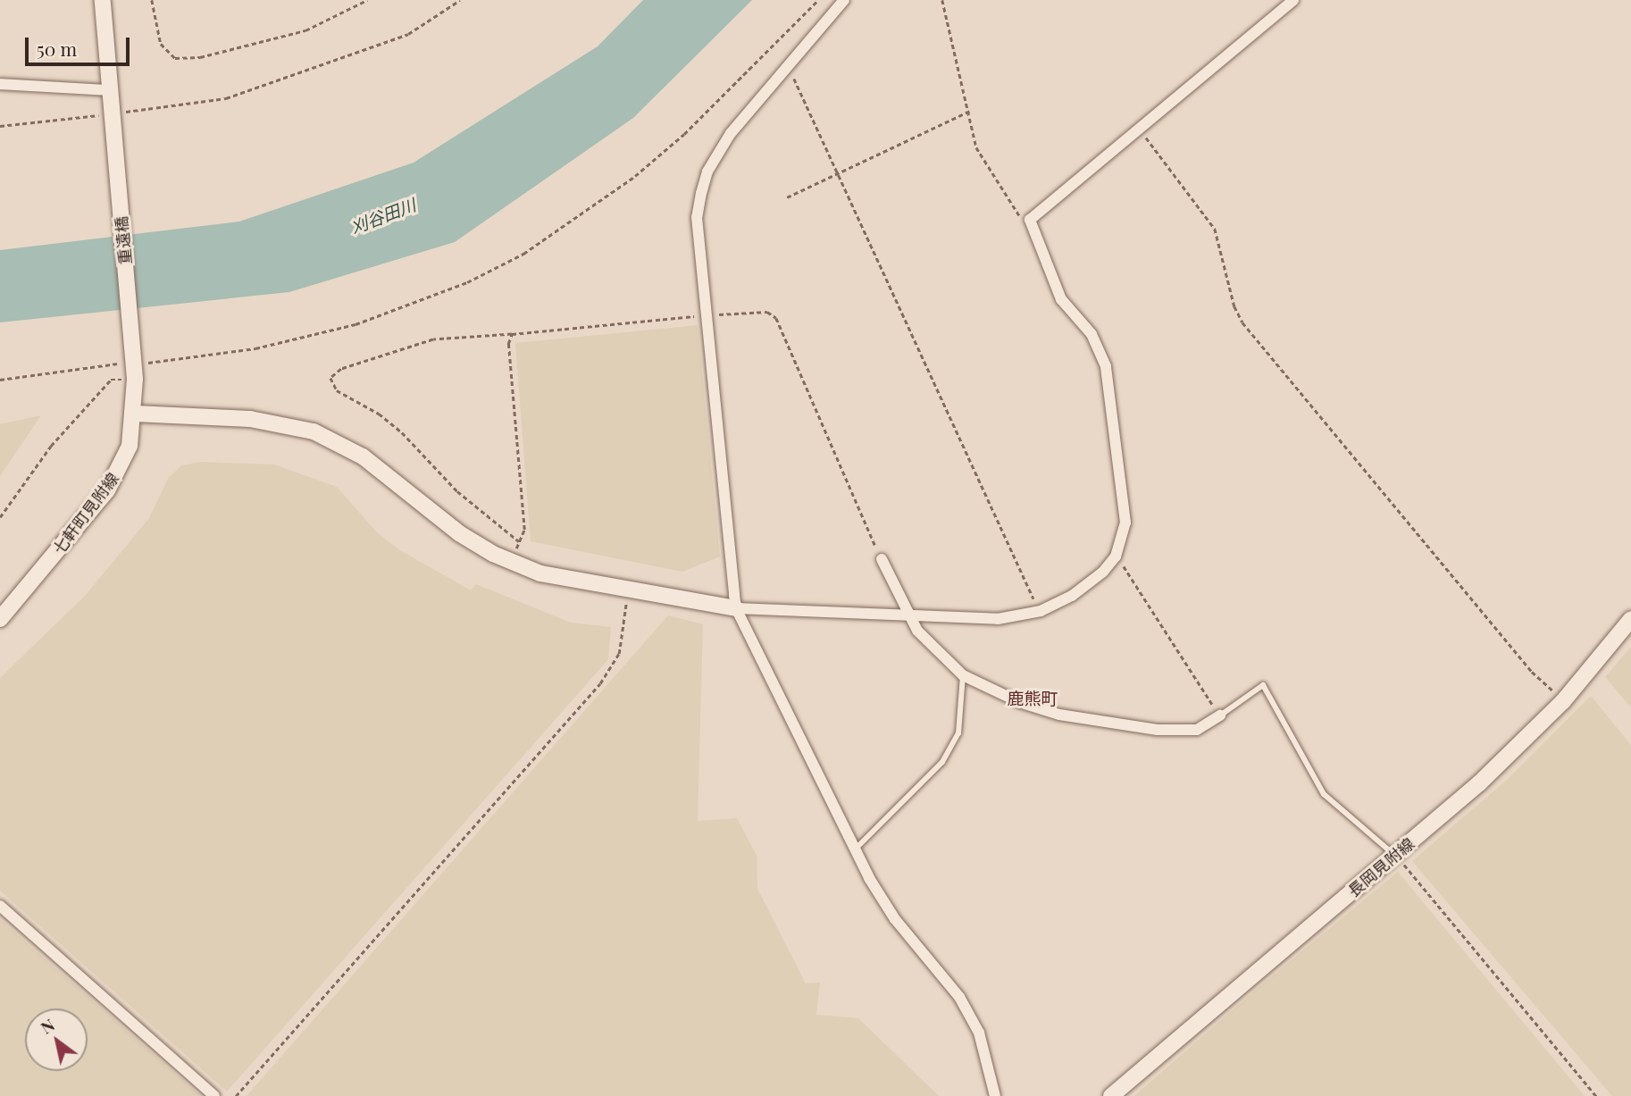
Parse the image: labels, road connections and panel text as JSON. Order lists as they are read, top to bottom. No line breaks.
{"streets":{"main road":["重遠橋","七軒町見附線","長岡見附線"]},"crossings":[["重遠橋","七軒町見附線"]],"districts":["鹿熊町"],"water":["刈谷田川"],"scale_bar":"50 m","north":"top left"}
